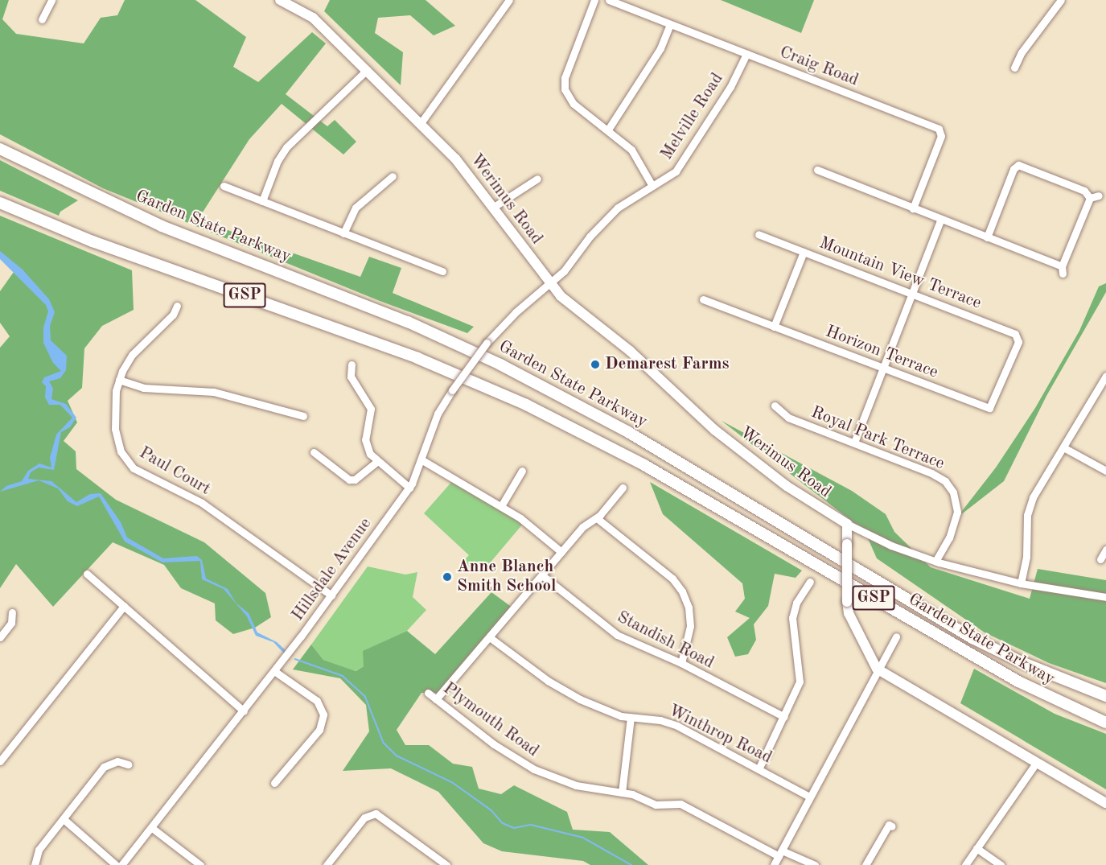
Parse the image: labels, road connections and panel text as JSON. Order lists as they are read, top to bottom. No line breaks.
{"streets":{"highway":["Garden State Parkway","GSP"],"main road":["Werimus Road"],"street":["Craig Road","Melville Road","Mountain View Terrace","Horizon Terrace","Royal Park Terrace","Paul Court","Hillsdale Avenue","Standish Road","Plymouth Road","Winthrop Road"]},"crossings":[["Craig Road","Melville Road"],["Melville Road","Werimus Road"],["Melville Road","Hillsdale Avenue"],["Werimus Road","Hillsdale Avenue"],["Mountain View Terrace","Horizon Terrace"],["Paul Court","Hillsdale Avenue"]],"places":["Demarest Farms","Anne Blanch Smith School"]}
